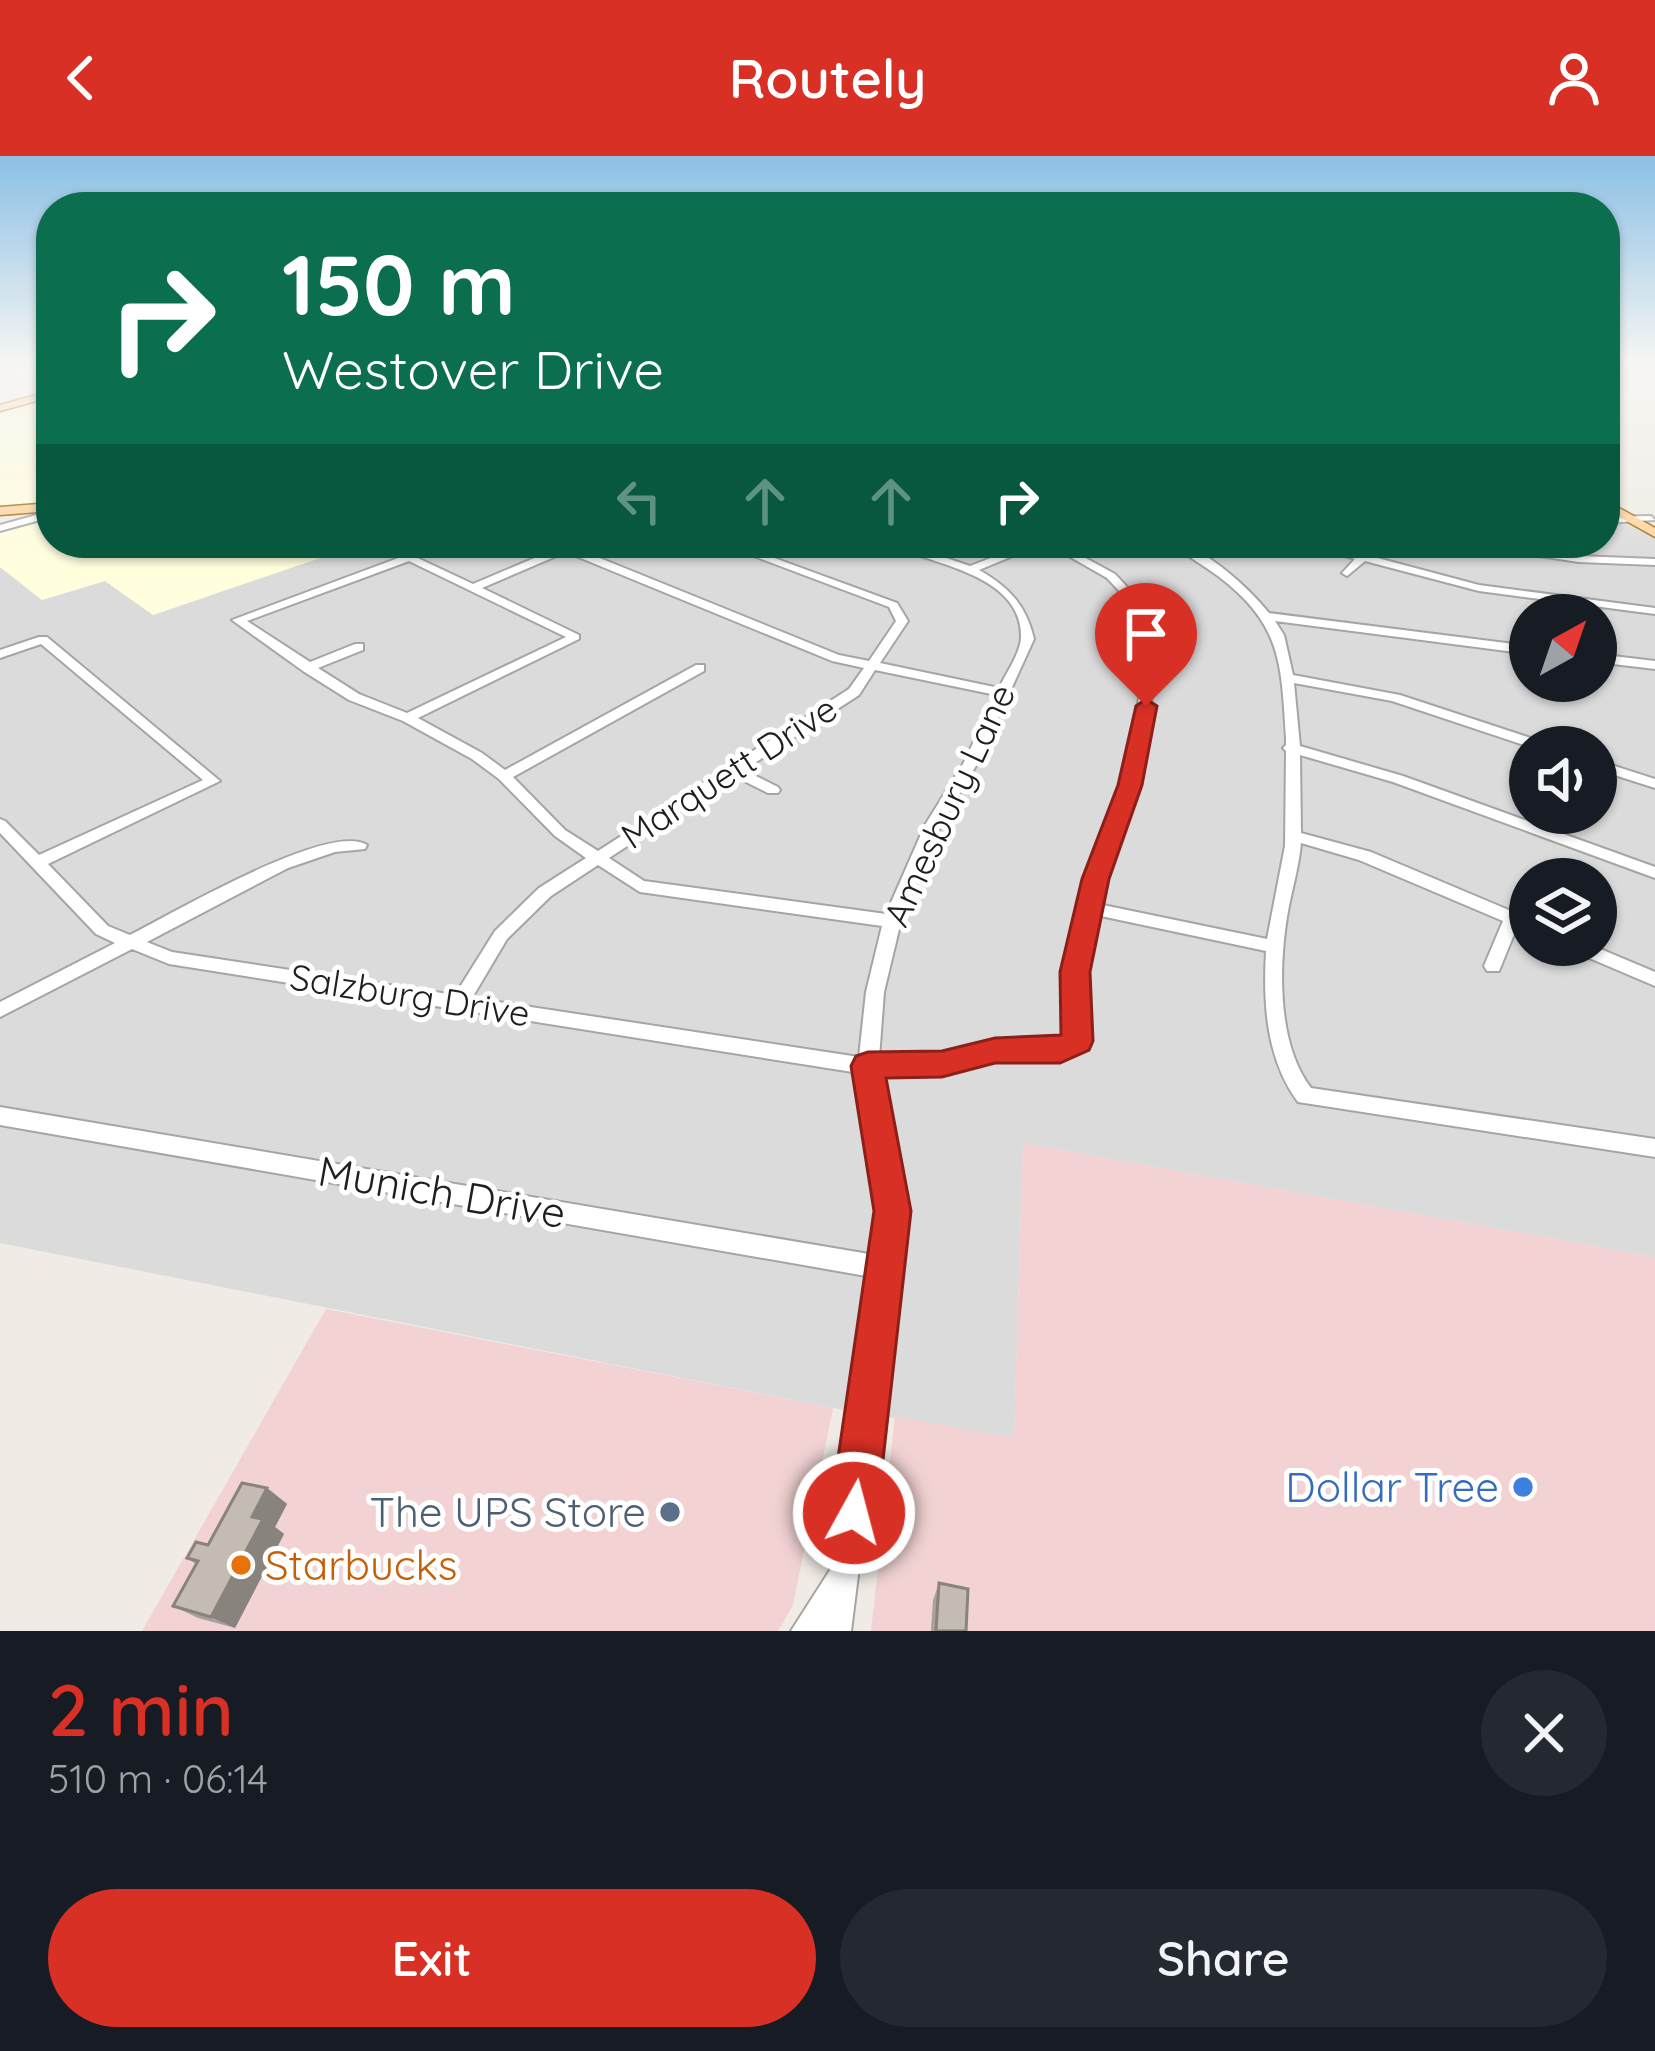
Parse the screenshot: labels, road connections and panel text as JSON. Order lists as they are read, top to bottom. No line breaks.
{"streets":{"street":["Marquett Drive","Amesbury Lane","Salzburg Drive","Munich Drive"]},"crossings":[["Marquett Drive","Salzburg Drive"],["Amesbury Lane","Salzburg Drive"],["Amesbury Lane","Munich Drive"]],"places":["Dollar Tree","The UPS Store","Starbucks"],"north":"top right","page":{"header":"Routely","turn":["150 m","Westover Drive"],"heading":["2 min","510 m · 06:14"],"buttons":["Exit","Share"]}}
